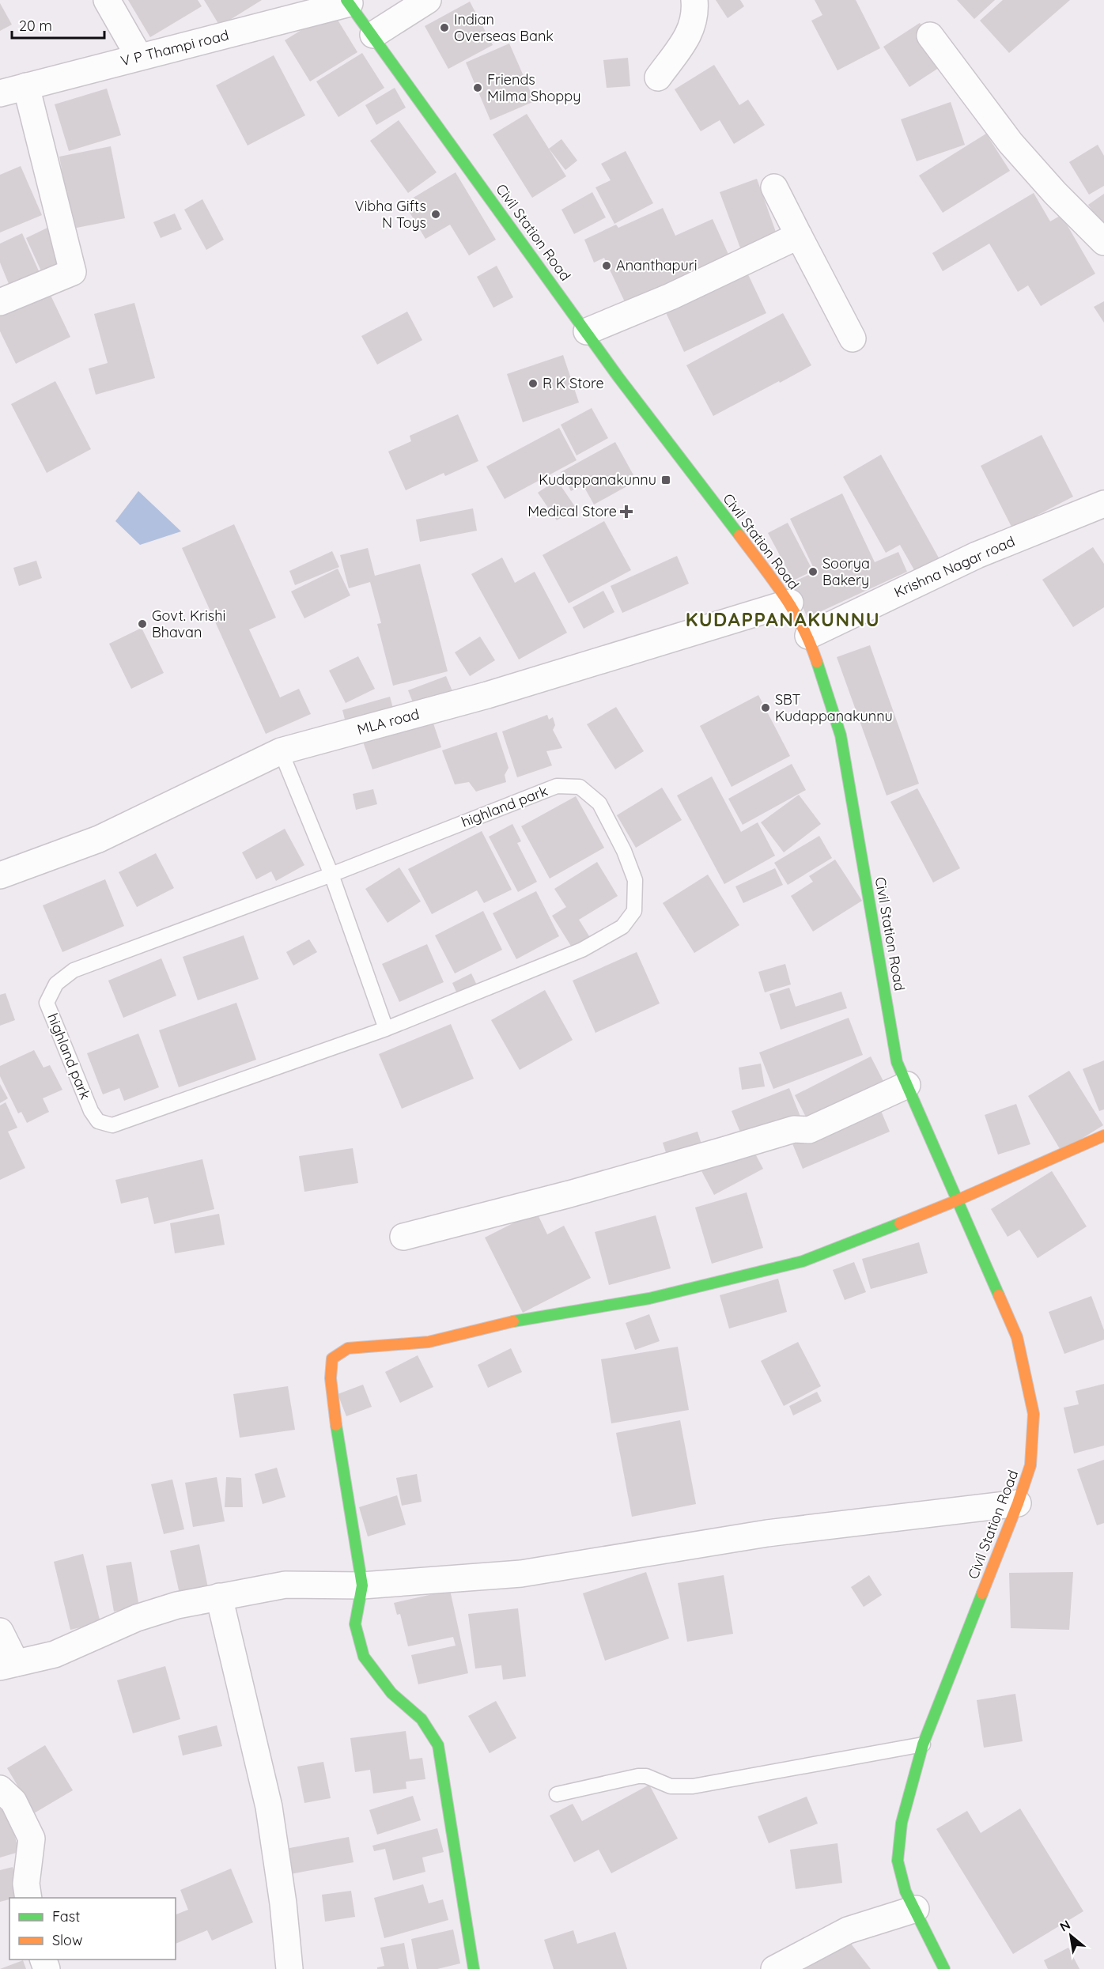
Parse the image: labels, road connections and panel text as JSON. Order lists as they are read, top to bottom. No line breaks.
{"streets":{"main road":["Civil Station Road"],"street":["V P Thampi road","Krishna Nagar road","MLA road"],"lane":["highland park"]},"crossings":[["V P Thampi road","Civil Station Road"],["Civil Station Road","Krishna Nagar road"],["Civil Station Road","MLA road"]],"districts":["KUDAPPANAKUNNU"],"places":{"other":["Indian Overseas Bank","Friends Milma Shoppy","Vibha Gifts N Toys","Ananthapuri","R K Store","Soorya Bakery","Govt. Krishi Bhavan","SBT Kudappanakunnu"],"transit":["Kudappanakunnu"],"health":["Medical Store"]},"legend":["Fast","Slow"],"scale_bar":"20 m","north":"top left"}
